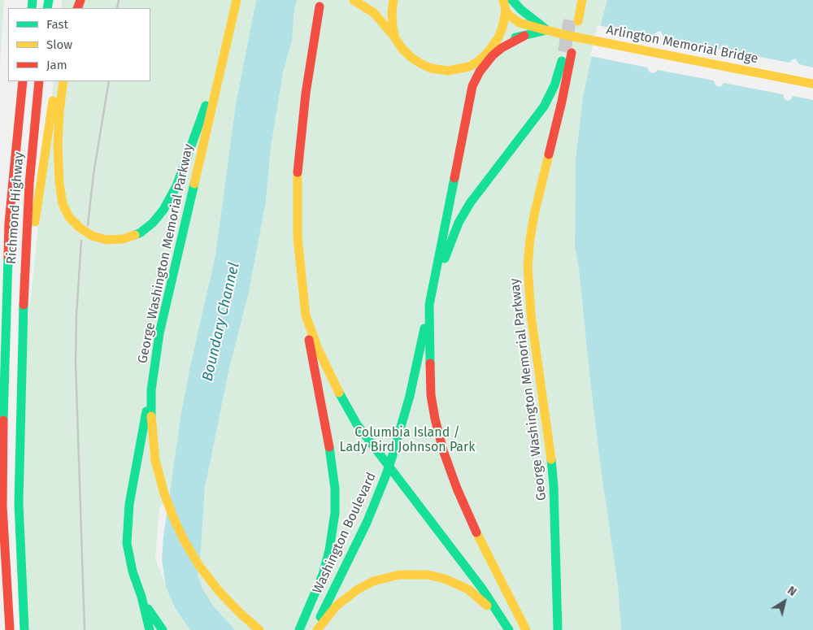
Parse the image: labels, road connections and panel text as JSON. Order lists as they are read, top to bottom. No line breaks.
{"streets":{"main road":["Arlington Memorial Bridge","Richmond Highway","George Washington Memorial Parkway","Washington Boulevard"]},"water":["Boundary Channel"],"parks":["Columbia Island / Lady Bird Johnson Park"],"legend":["Fast","Slow","Jam"],"north":"top right"}
